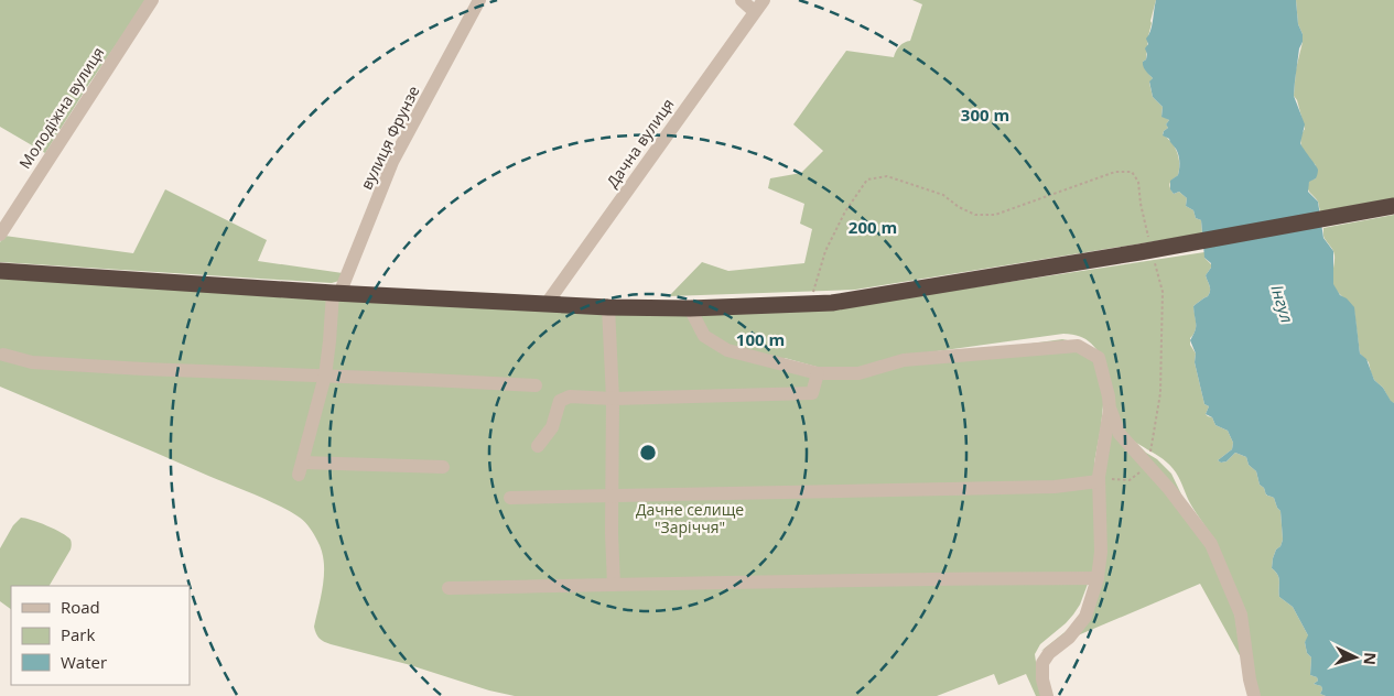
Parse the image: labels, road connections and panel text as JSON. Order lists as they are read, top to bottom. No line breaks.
{"streets":{"street":["Молодіжна вулиця","вулиця Фрунзе","Дачна вулиця"]},"water":["Інгул"],"parks":["Дачне селище \"Заріччя\""],"legend":["Road","Park","Water"],"north":"right","rings":["300 m","200 m","100 m"]}
